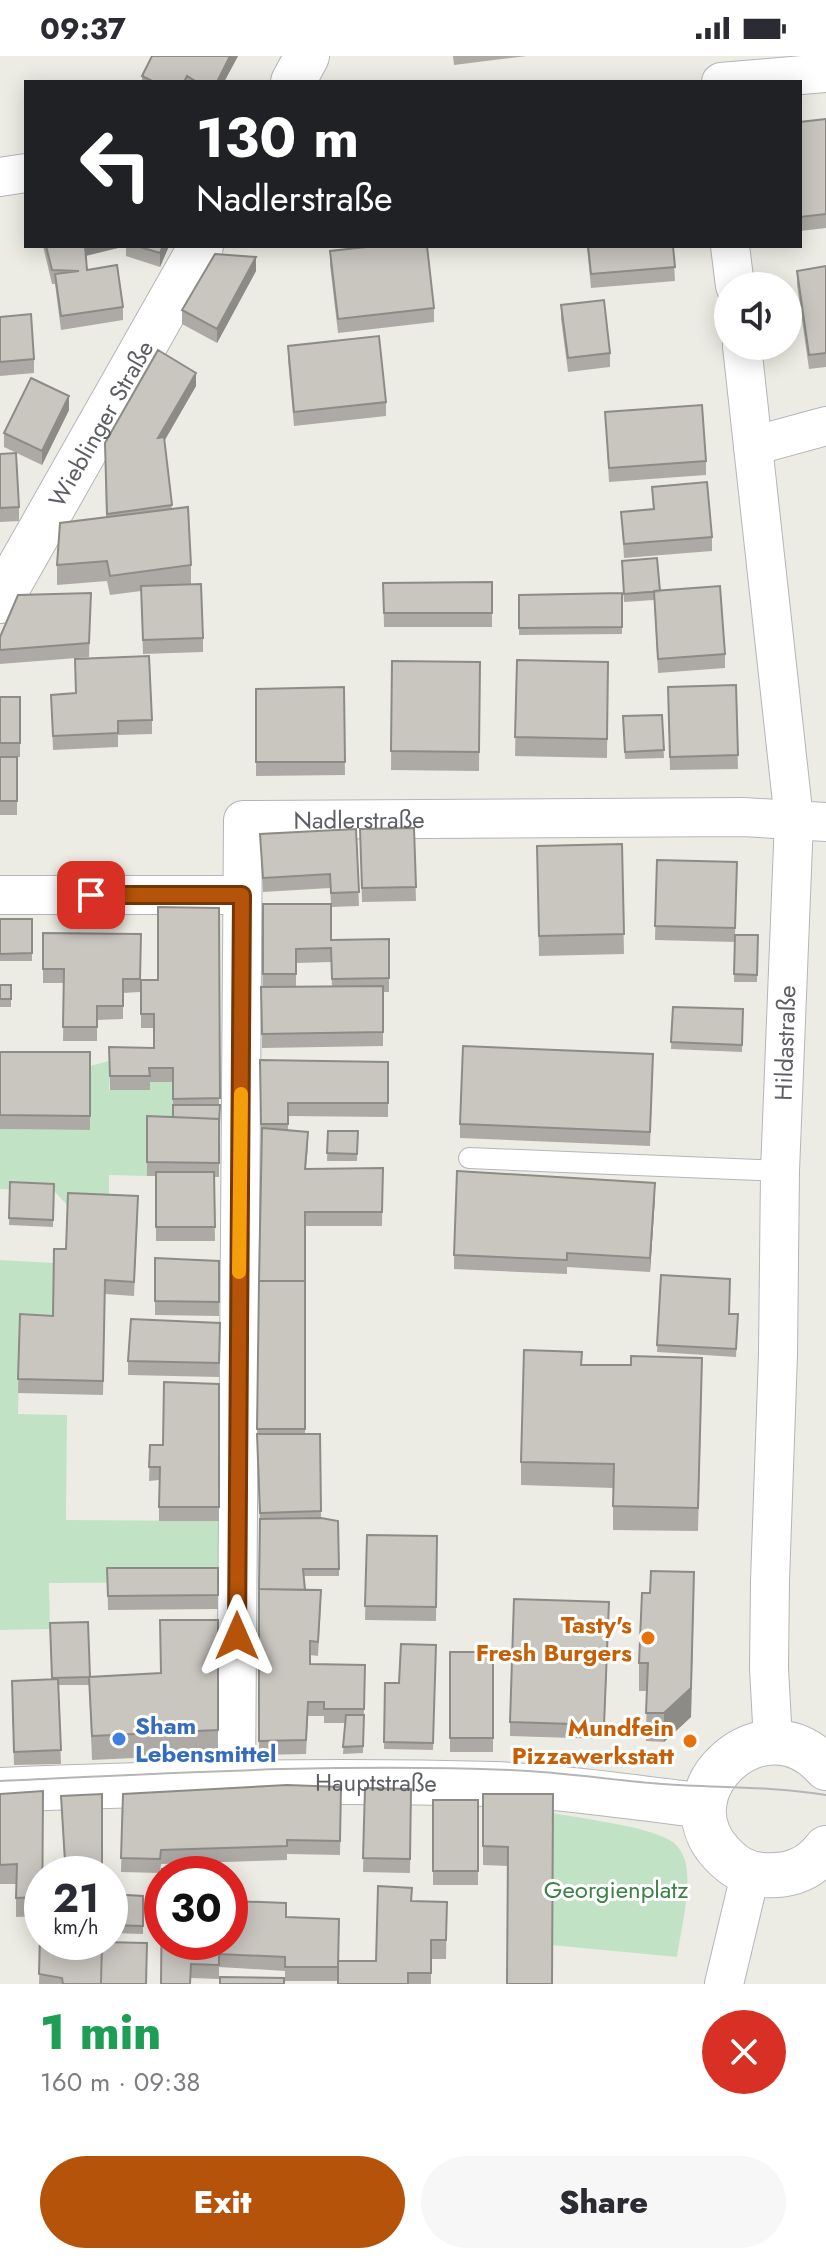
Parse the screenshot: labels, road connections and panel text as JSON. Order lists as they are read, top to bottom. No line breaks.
{"streets":{"street":["Wieblinger Straße","Nadlerstraße","Hildastraße","Hauptstraße"]},"crossings":[["Nadlerstraße","Hildastraße"],["Nadlerstraße","Hauptstraße"]],"parks":["Georgienplatz"],"places":["Tasty's Fresh Burgers","Sham Lebensmittel","Mundfein Pizzawerkstatt"],"page":{"status":"09:37","turn":["130 m","Nadlerstraße"],"speed":"21 km/h","limit":"30","heading":["1 min","160 m · 09:38"],"buttons":["Exit","Share"]}}
